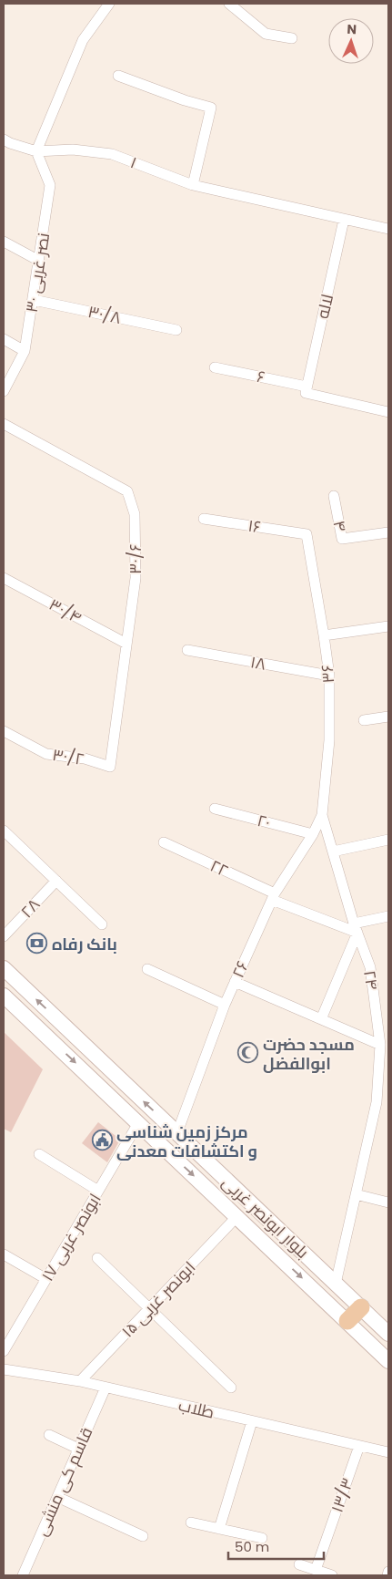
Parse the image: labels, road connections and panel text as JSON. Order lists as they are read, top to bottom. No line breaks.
{"streets":{"main road":["بلوار ابونصر غربی"],"street":["۱","نصر غربی ۳۰","لاله","۳۰/۸","۶","۱۶","۴","۳۰/۶","۳۰/۴","۱۸","۳۶","۳۰/۲","۲۰","۲۲","۲۸","۲۶","۲۴","ابونصر غربی ۱۷","ابونصر غربی ۱۵","طلاب","قاسم کی منشی","۱۳/۳"]},"crossings":[["۱","نصر غربی ۳۰"],["۱","لاله"],["نصر غربی ۳۰","۳۰/۸"],["لاله","۶"],["۱۶","۳۶"],["۳۰/۶","۳۰/۴"],["۳۰/۶","۳۰/۲"],["۱۸","۳۶"],["۳۶","۲۶"],["۳۶","۲۴"],["۲۰","۲۶"],["۲۲","۲۶"],["۲۲","۲۴"],["۲۶","۲۴"],["۲۶","بلوار ابونصر غربی"],["۲۴","بلوار ابونصر غربی"],["بلوار ابونصر غربی","ابونصر غربی ۱۷"],["بلوار ابونصر غربی","ابونصر غربی ۱۵"],["ابونصر غربی ۱۵","طلاب"],["طلاب","قاسم کی منشی"],["طلاب","۱۳/۳"]],"places":{"bank":["بانک رفاه"],"mosque":["مسجد حضرت ابوالفضل"],"public building":["مرکز زمین شناسی و اکتشافات معدنی"]},"scale_bar":"50 m","north":"top"}
